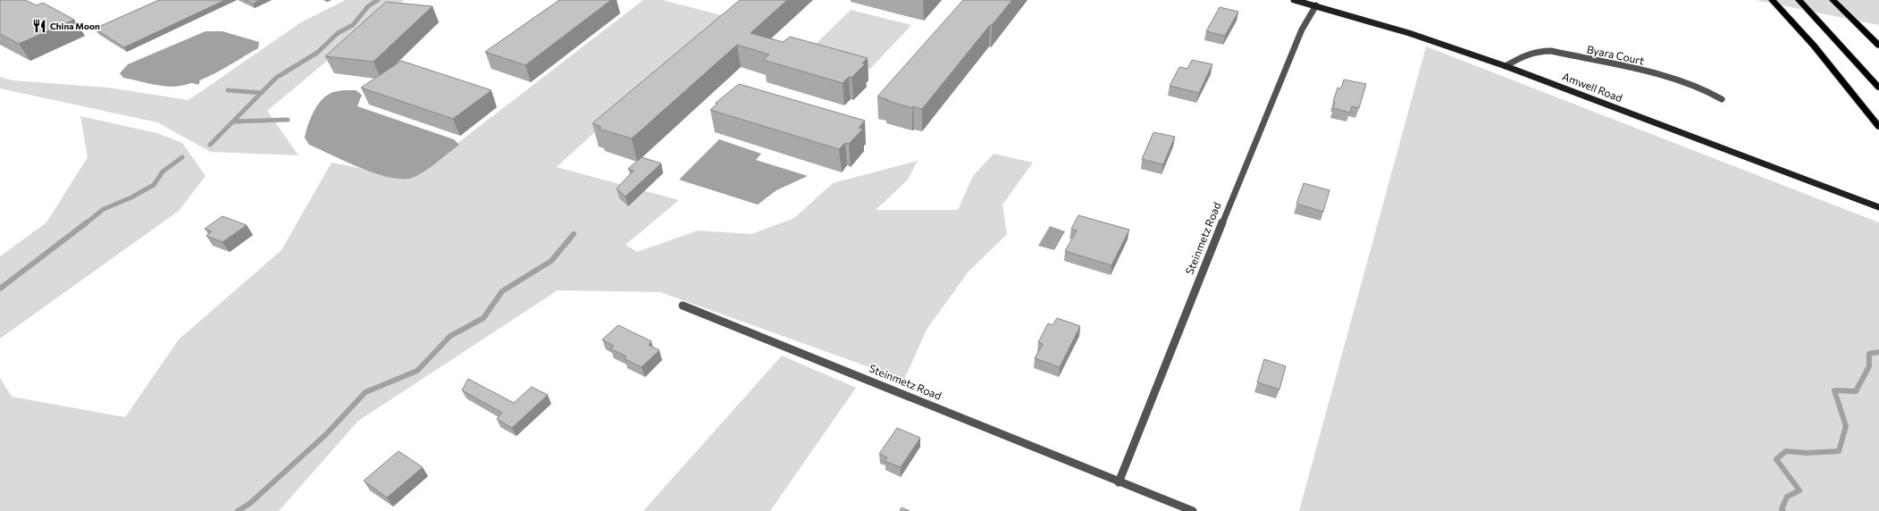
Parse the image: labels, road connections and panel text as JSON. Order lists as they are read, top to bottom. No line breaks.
{"streets":{"main road":["Amwell Road"],"street":["Byara Court","Steinmetz Road"]},"crossings":[["Byara Court","Amwell Road"],["Amwell Road","Steinmetz Road"]],"places":{"restaurant":["China Moon"]}}
